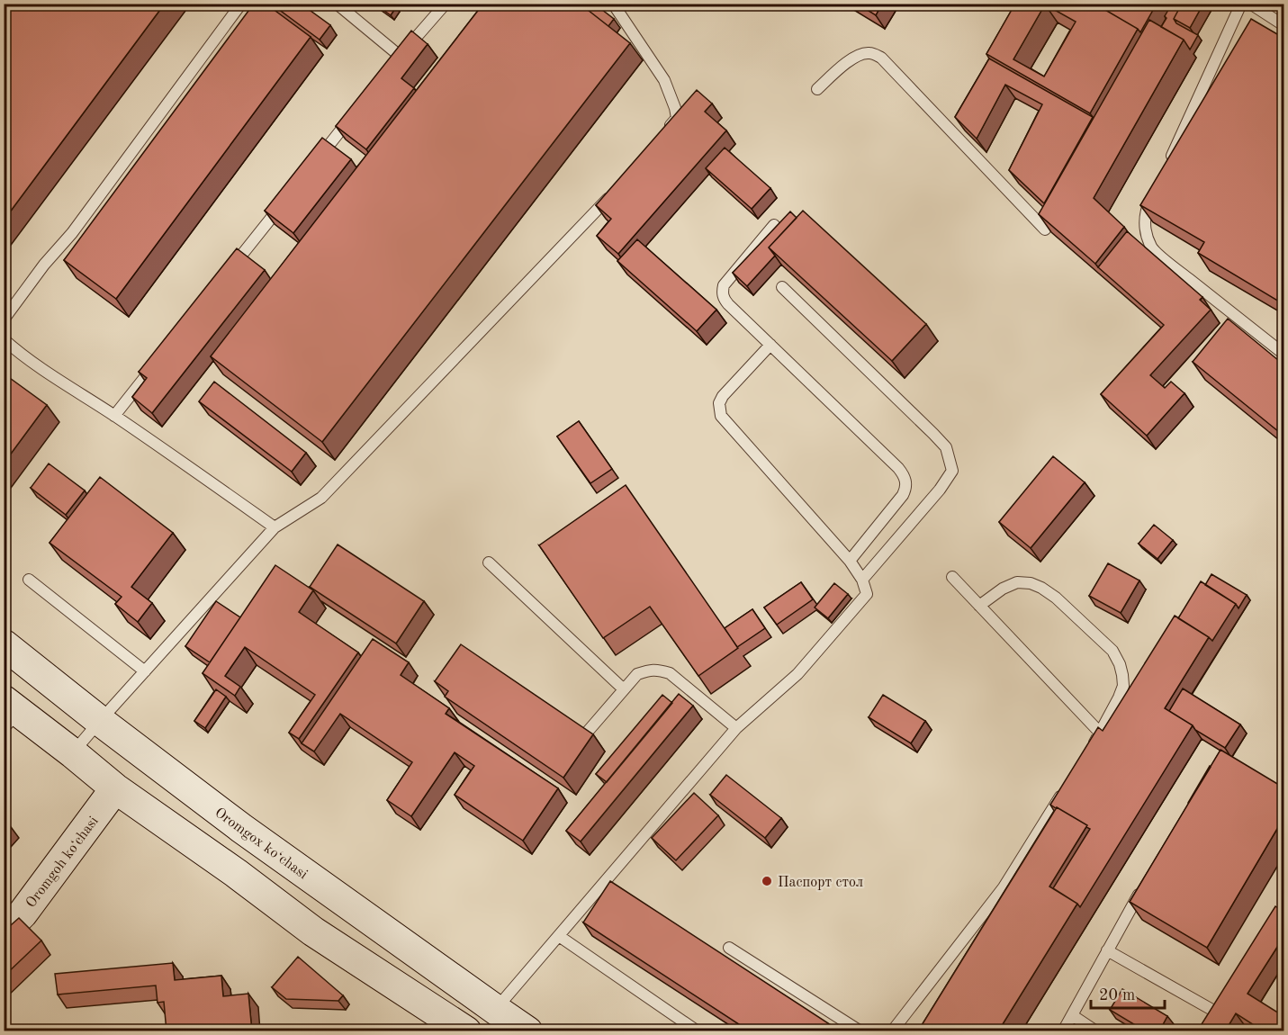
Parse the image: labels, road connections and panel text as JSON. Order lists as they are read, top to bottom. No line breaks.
{"streets":{"main road":["Oromgox ko‘chasi","Oromgoh koʻchasi"]},"places":["Паспорт стол"],"scale_bar":"20 m"}
